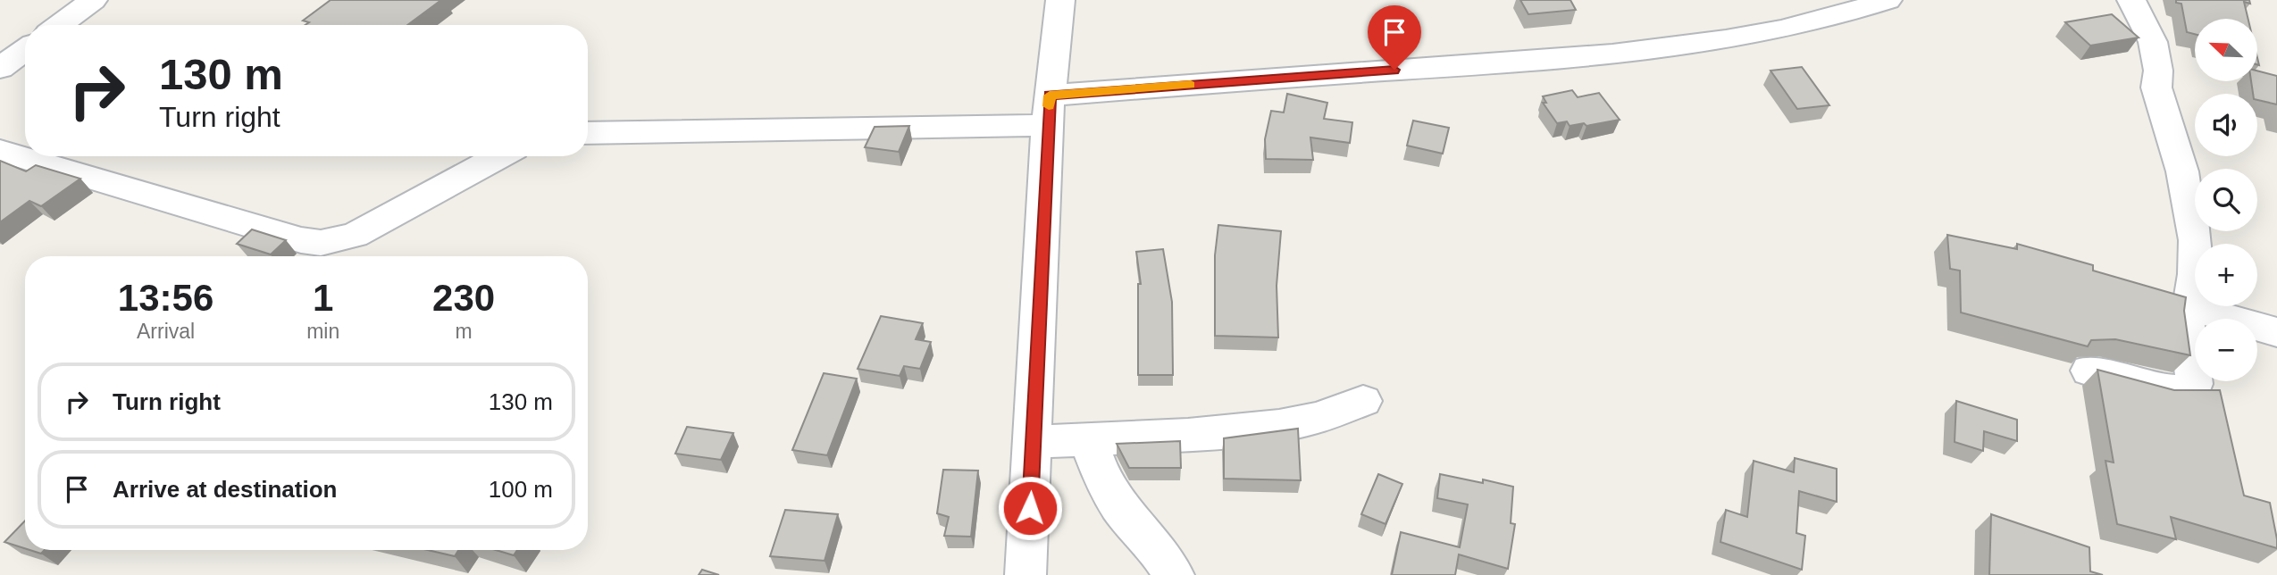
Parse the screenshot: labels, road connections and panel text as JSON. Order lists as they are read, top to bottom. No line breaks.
{"north":"top left","page":{"map_buttons":["+","−"],"turn":["130 m","Turn right"],"eta":["13:56","Arrival","1","min","230","m"],"list":[{"name":"Turn right","value":"130 m"},{"name":"Arrive at destination","value":"100 m"}]}}
